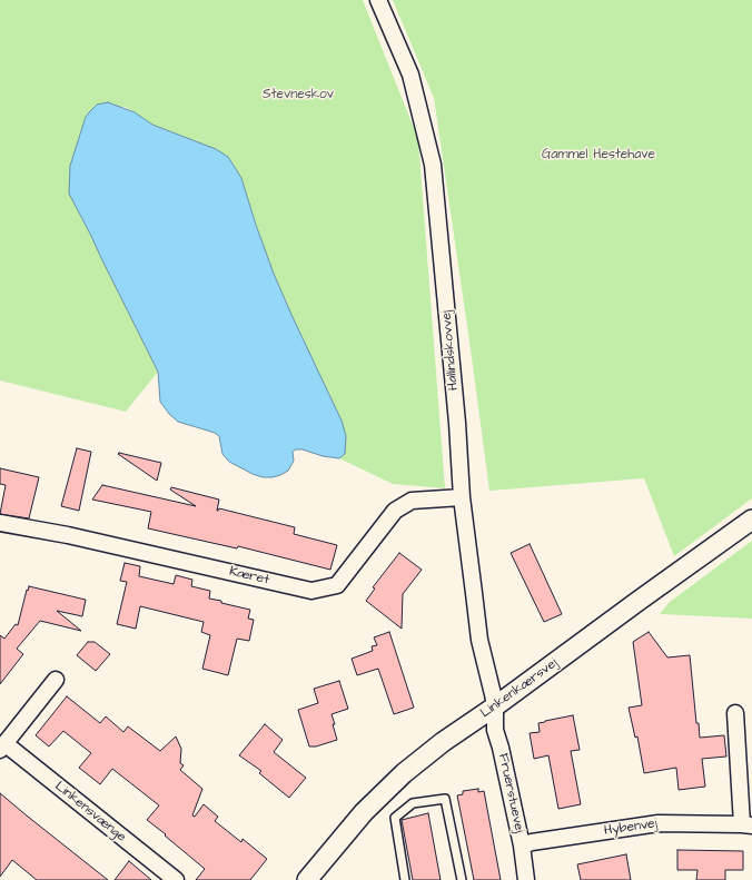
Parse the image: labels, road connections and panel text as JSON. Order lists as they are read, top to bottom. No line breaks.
{"streets":{"street":["Hallindskovvej","Kæret","Linkenkærsvej","Fruerstuevej","Linkensvænge","Hybenvej"]},"crossings":[["Hallindskovvej","Kæret"],["Hallindskovvej","Linkenkærsvej"],["Hallindskovvej","Fruerstuevej"],["Linkenkærsvej","Fruerstuevej"],["Fruerstuevej","Hybenvej"]],"parks":["Stevneskov","Gammel Hestehave"]}
